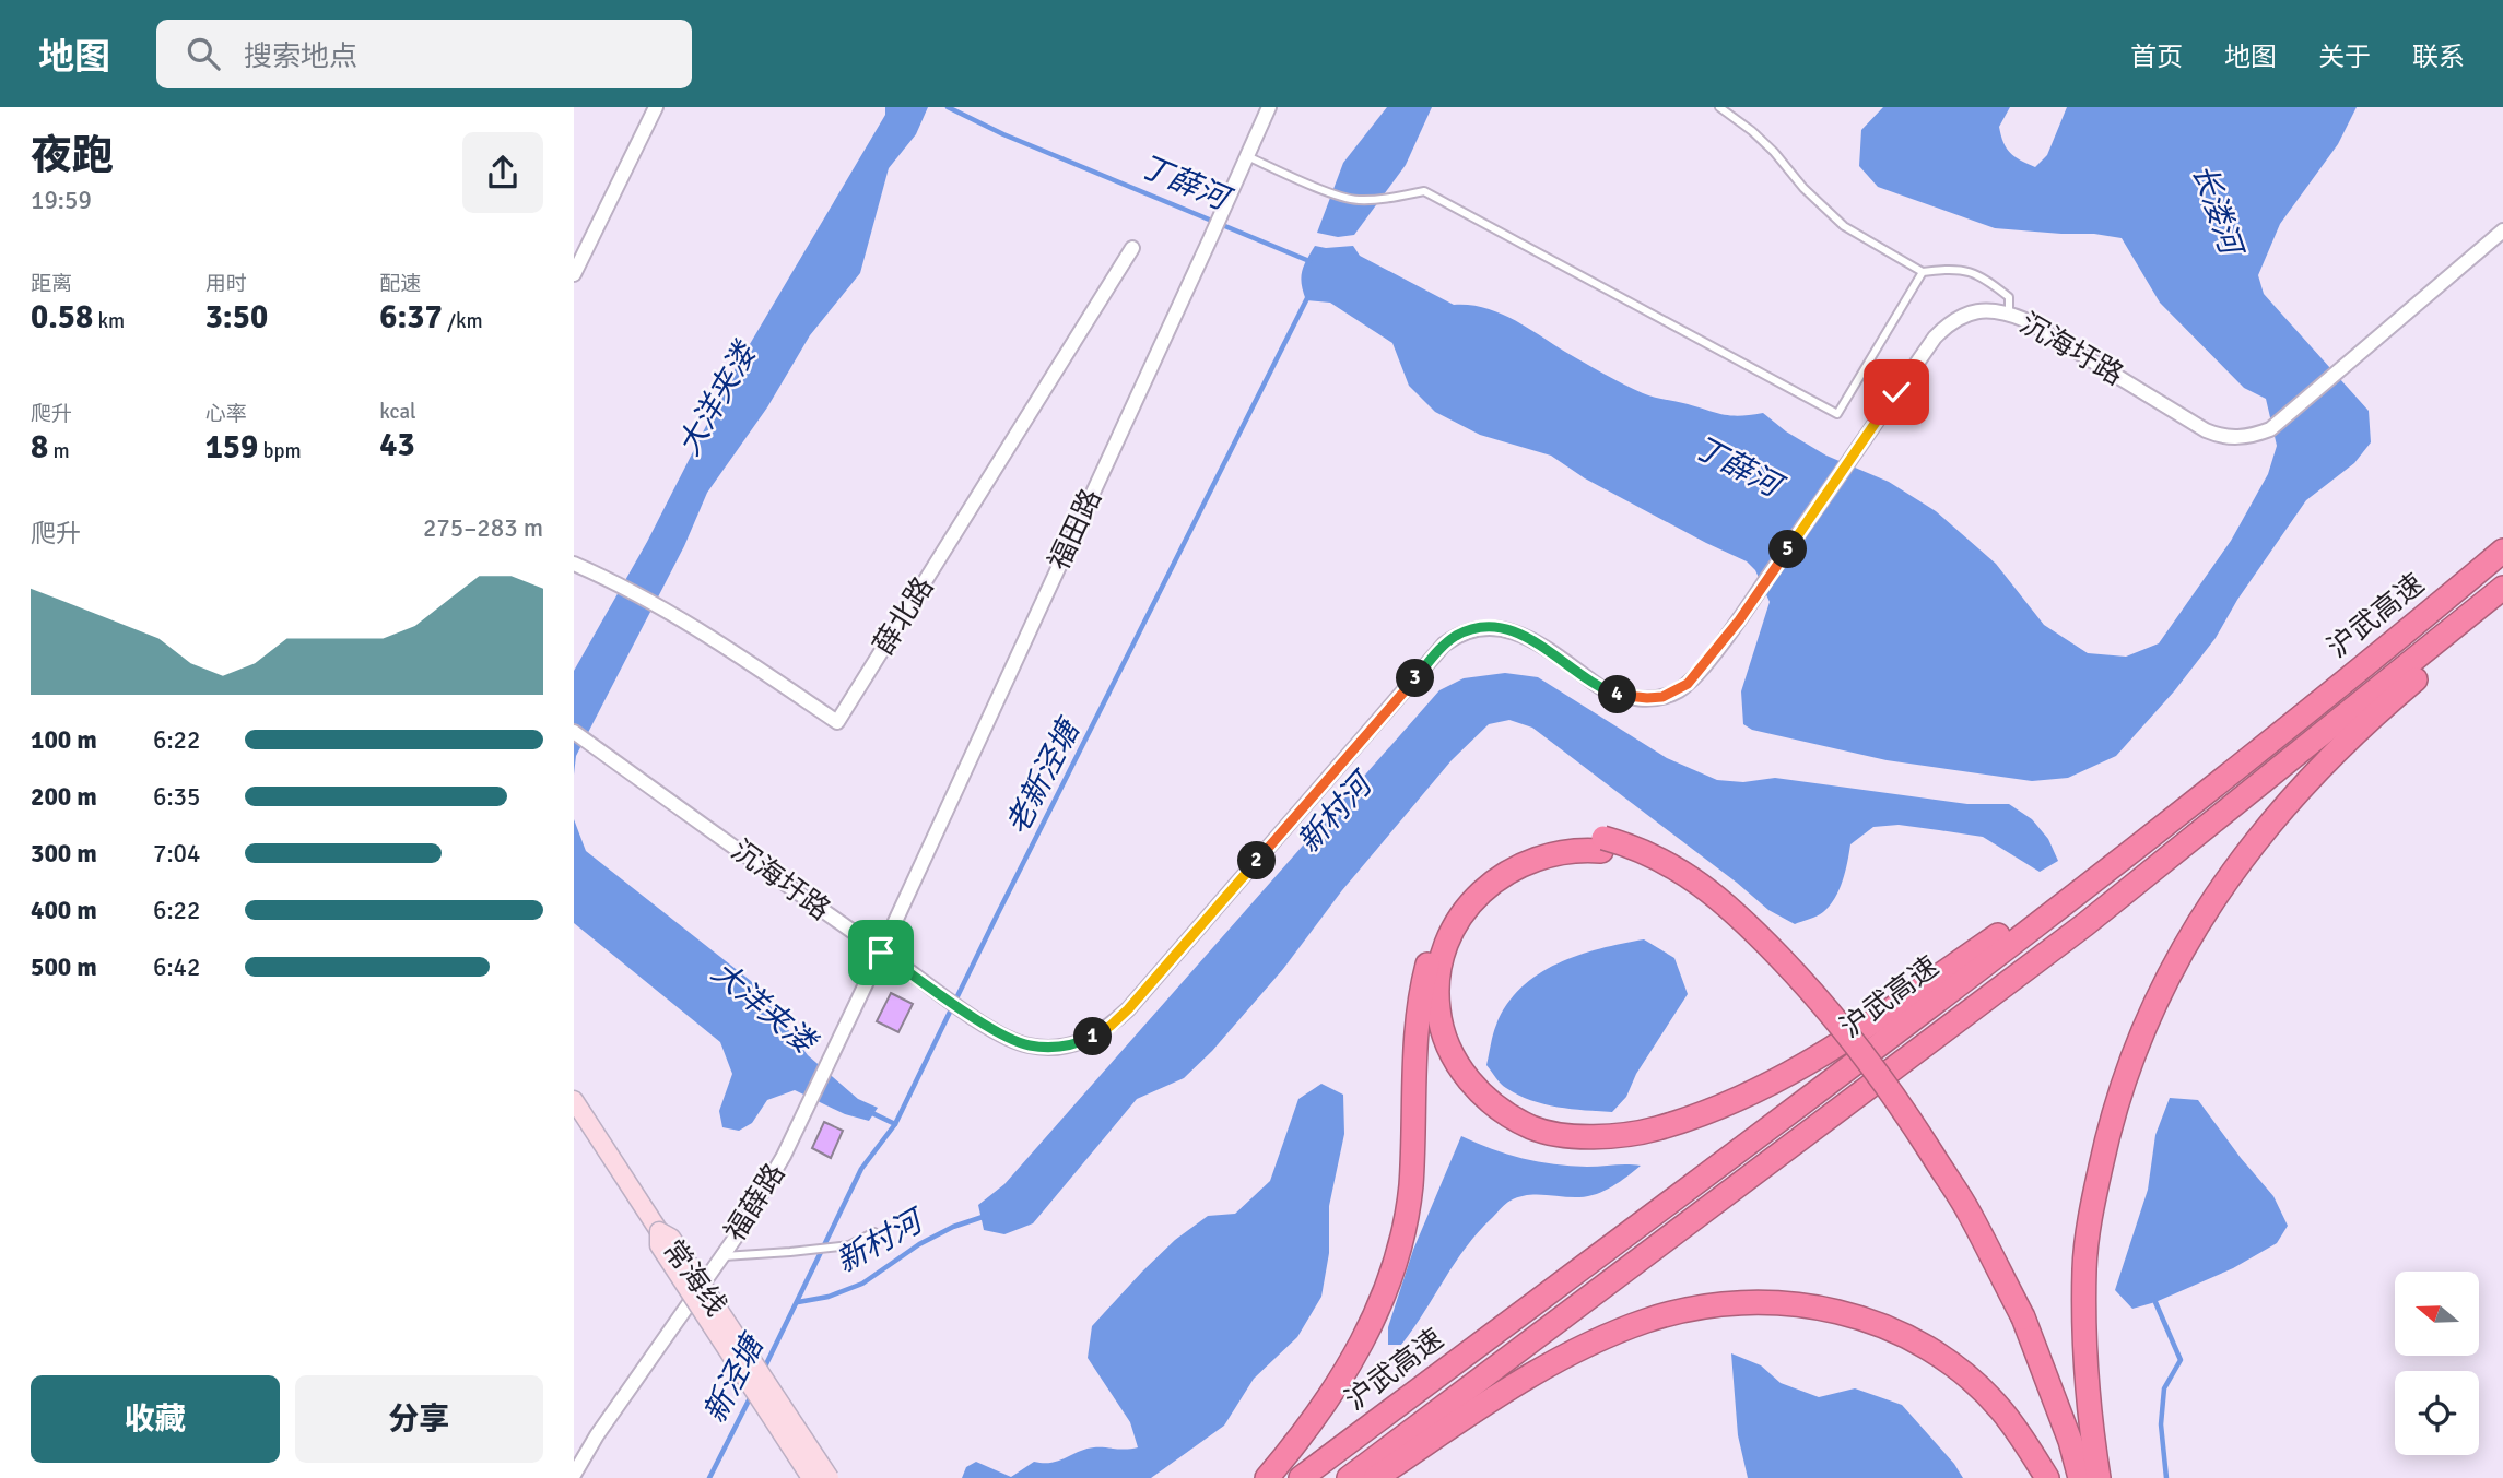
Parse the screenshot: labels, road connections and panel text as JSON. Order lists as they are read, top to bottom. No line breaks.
{"streets":{"highway":["沪武高速"],"main road":["常海线"],"street":["沉海圩路","福田路","薛北路","福薛路"]},"crossings":[["沉海圩路","福田路"],["沉海圩路","福薛路"],["福田路","福薛路"]],"water":["丁薛河","长溇河","大洋夹溇","老新泾塘","新村河","新泾塘"],"north":"left","page":{"header":"地图","search":"搜索地点","nav":["首页","地图","关于","联系"],"heading":["夜跑","19:59"],"stats":[["距离","0.58 km"],["用时","3:50"],["配速","6:37 /km"],["爬升","8 m"],["心率","159 bpm"],["kcal","43"]],"chart":["爬升","275–283 m"],"pins":["5","3","4","2","1"],"list":[{"name":"100 m","note":"6:22"},{"name":"200 m","note":"6:35"},{"name":"300 m","note":"7:04"},{"name":"400 m","note":"6:22"},{"name":"500 m","note":"6:42"}],"buttons":["收藏","分享"]}}
